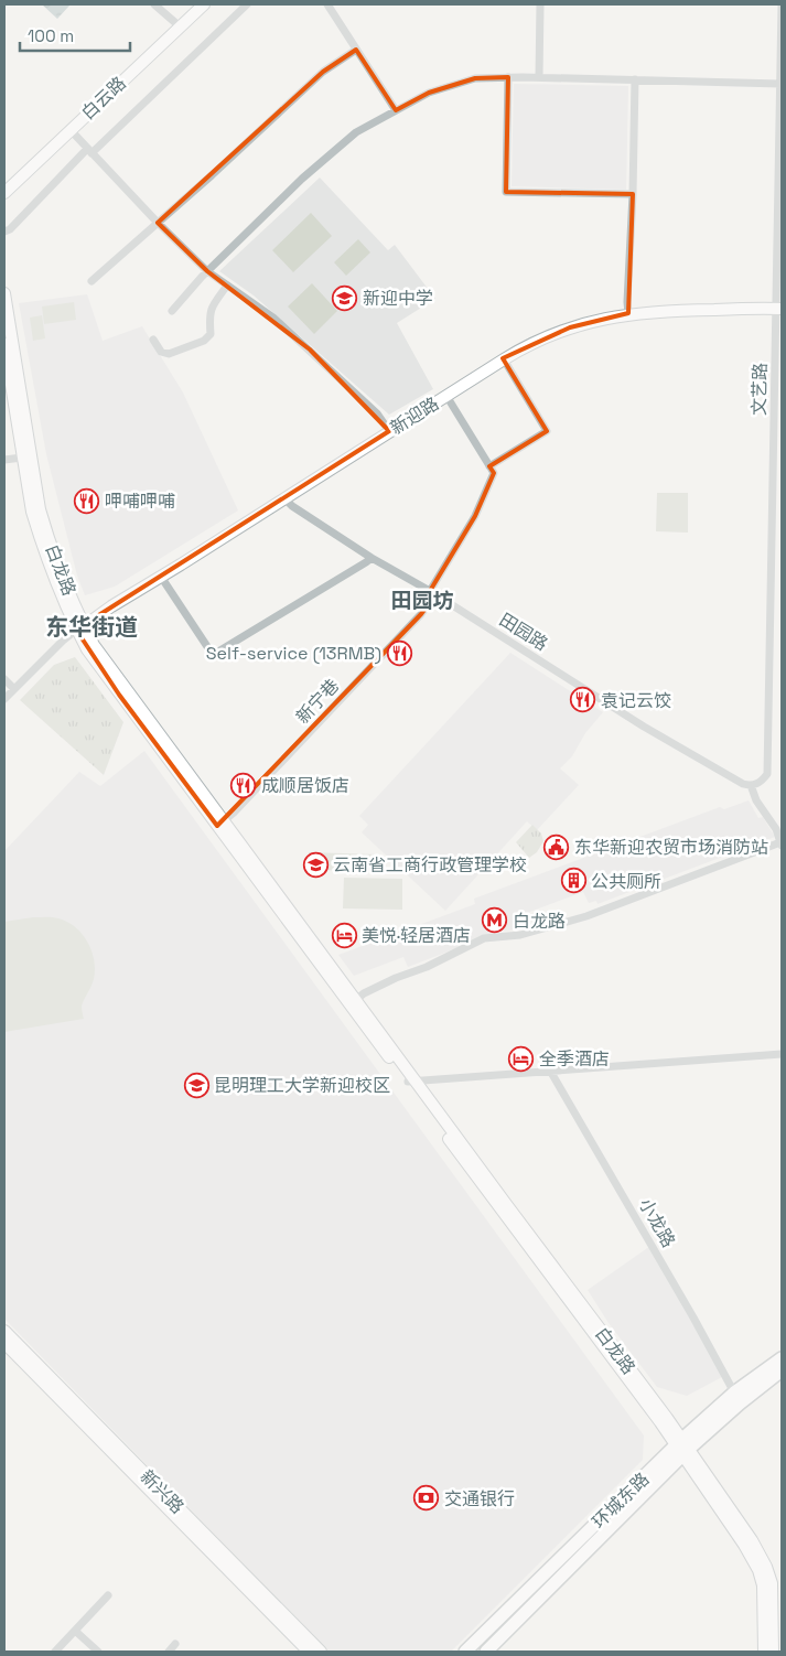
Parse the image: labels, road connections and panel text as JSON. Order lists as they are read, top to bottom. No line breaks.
{"streets":{"main road":["白云路","新迎路","白龙路","新兴路","环城东路"],"street":["文艺路","田园路","新宁巷","小龙路"]},"crossings":[["文艺路","新迎路"],["文艺路","田园路"],["新迎路","白龙路"],["新迎路","田园路"],["白龙路","新宁巷"],["白龙路","环城东路"],["田园路","新宁巷"],["小龙路","环城东路"]],"districts":["田园坊","东华街道"],"places":{"school or university":["新迎中学","云南省工商行政管理学校","昆明理工大学新迎校区"],"restaurant":["呷哺呷哺","Self-service (13RMB)","袁记云饺","成顺居饭店"],"public building":["东华新迎农贸市场消防站"],"building":["公共厕所"],"metro station":["白龙路"],"hotel":["美悦·轻居酒店","全季酒店"],"bank":["交通银行"]},"scale_bar":"100 m"}
